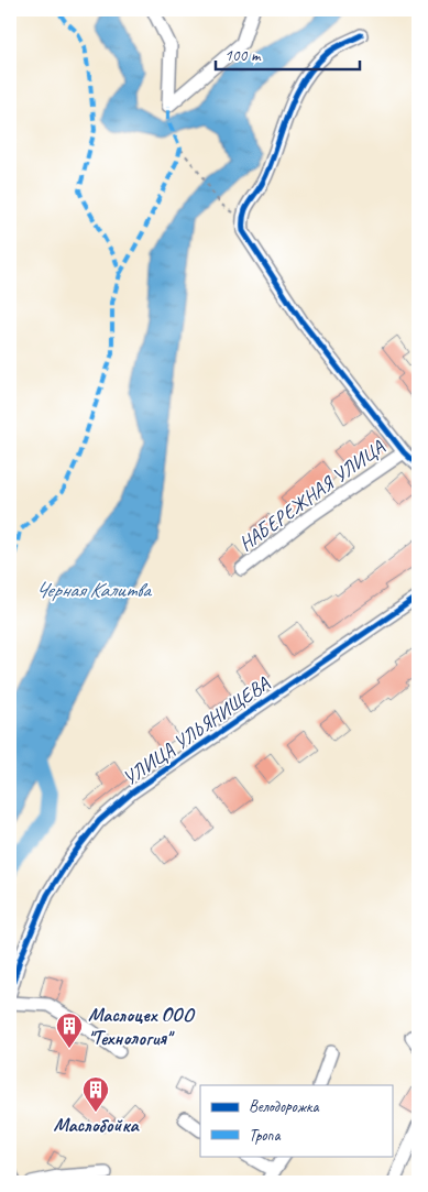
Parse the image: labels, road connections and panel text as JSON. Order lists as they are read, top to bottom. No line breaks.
{"streets":{"street":["НАБЕРЕЖНАЯ УЛИЦА","УЛИЦА УЛЬЯНИЩЕВА"]},"water":["Черная Калитва"],"places":{"building":["Маслоцех ООО \"Технология\"","Маслобойка"]},"legend":["Велодорожка","Тропа"],"scale_bar":"100 m"}
